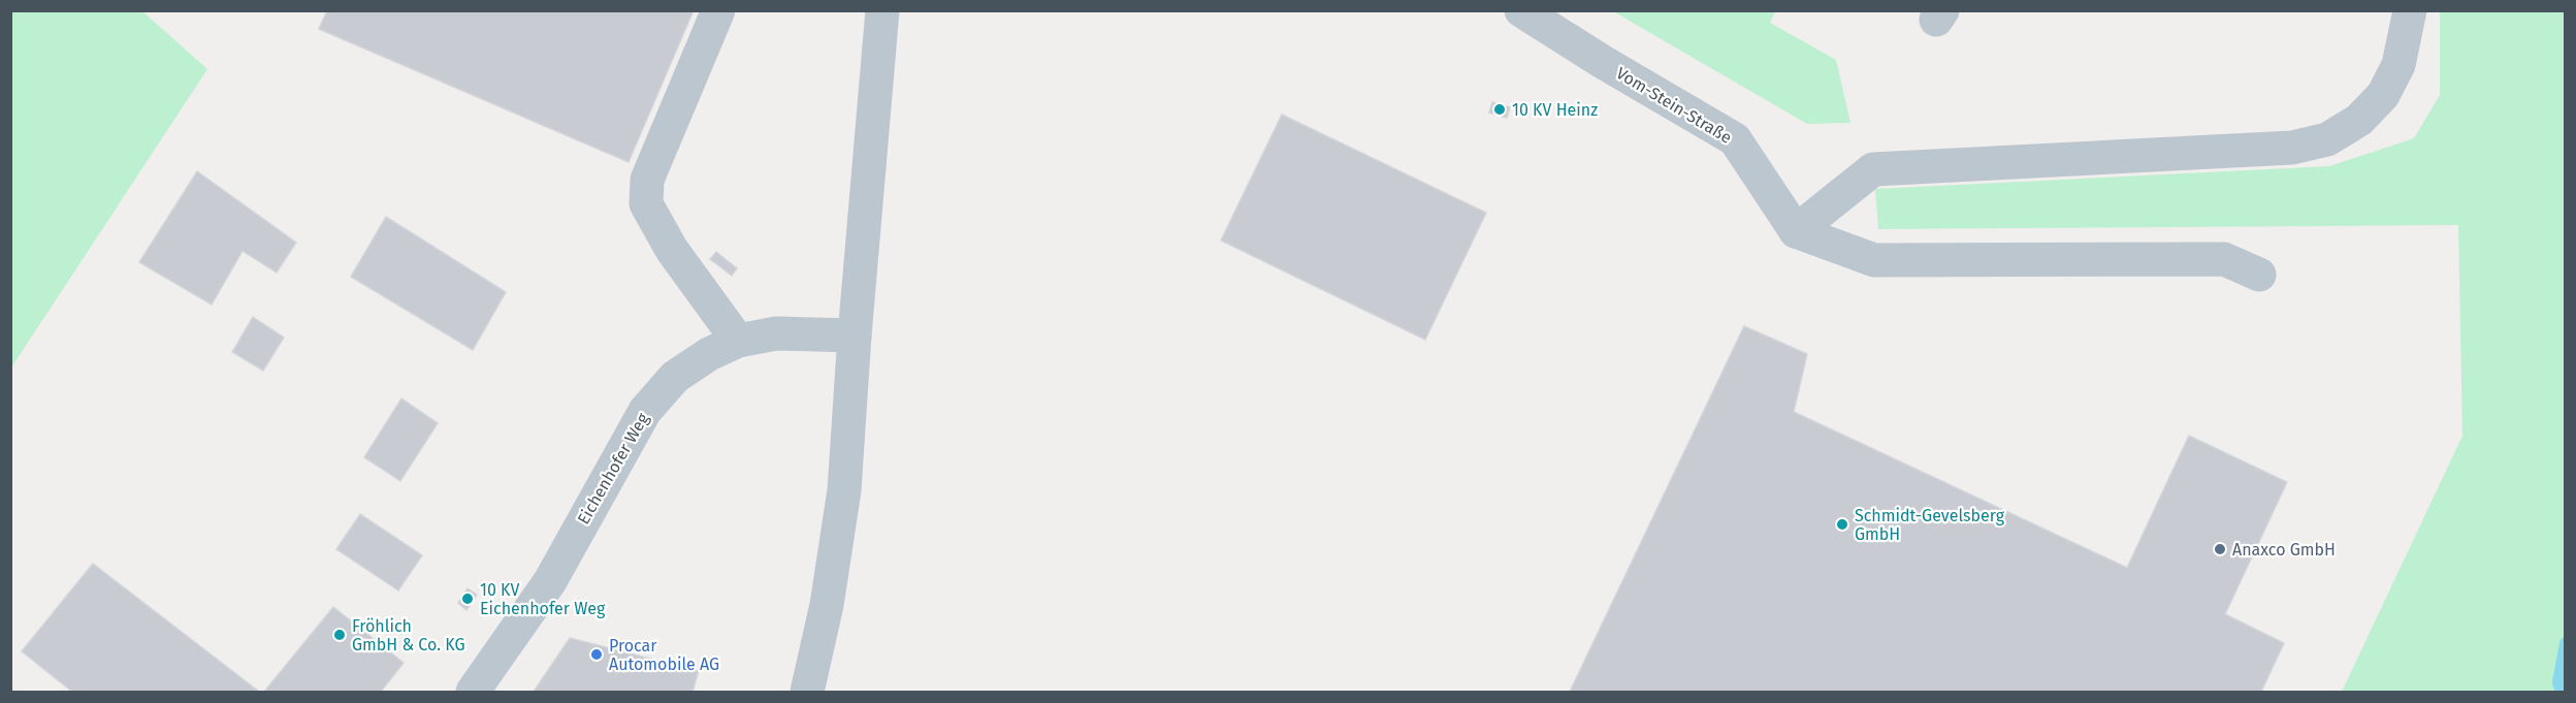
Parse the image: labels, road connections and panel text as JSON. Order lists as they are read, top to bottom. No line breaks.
{"streets":{"street":["Vom-Stein-Straße","Eichenhofer Weg"]},"places":["10 KV Heinz","Schmidt-Gevelsberg GmbH","Anaxco GmbH","10 KV Eichenhofer Weg","Fröhlich GmbH & Co. KG","Procar Automobile AG"]}
